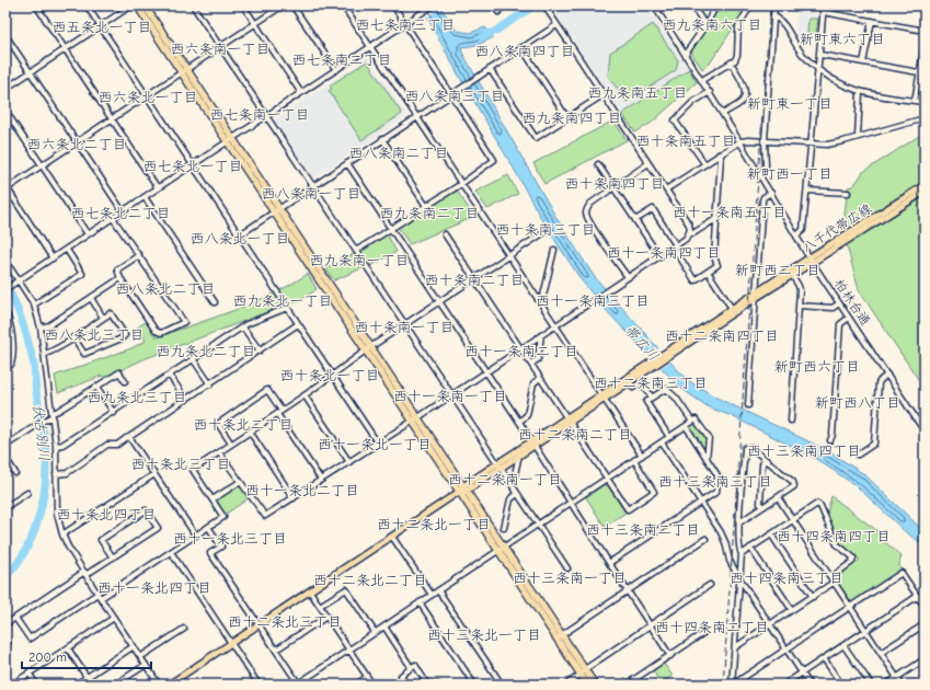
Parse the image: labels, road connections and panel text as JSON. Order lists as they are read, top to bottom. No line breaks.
{"streets":{"main road":["八千代帯広線"],"street":["柏林台通"]},"crossings":[["八千代帯広線","柏林台通"]],"districts":["西七条南三丁目","西九条南六丁目","西五条北一丁目","新町東六丁目","西六条南一丁目","西八条南四丁目","西七条南二丁目","西九条南五丁目","西八条南三丁目","西六条北一丁目","新町東一丁目","西七条南一丁目","西九条南四丁目","西十条南五丁目","西六条北二丁目","西八条南二丁目","西七条北一丁目","新町西一丁目","西十条南四丁目","西八条南一丁目","西十一条南五丁目","西七条北二丁目","西九条南二丁目","西十条南三丁目","西八条北一丁目","西十一条南四丁目","西九条南一丁目","新町西二丁目","西十条南二丁目","西八条北二丁目","西九条北一丁目","西十一条南三丁目","西十条南一丁目","西八条北三丁目","西十二条南四丁目","西九条北二丁目","西十一条南二丁目","新町西六丁目","西十条北一丁目","西十二条南三丁目","西十一条南一丁目","西九条北三丁目","新町西八丁目","西十条北二丁目","西十二条南二丁目","西十一条北一丁目","西十三条南四丁目","西十条北三丁目","西十二条南一丁目","西十三条南三丁目","西十一条北二丁目","西十条北四丁目","西十二条北一丁目","西十三条南二丁目","西十四条南四丁目","西十一条北三丁目","西十三条南一丁目","西十四条南三丁目","西十二条北二丁目","西十一条北四丁目","西十二条北三丁目","西十四条南二丁目","西十三条北一丁目"],"water":["帯広川","伏古別川"],"scale_bar":"200 m"}
